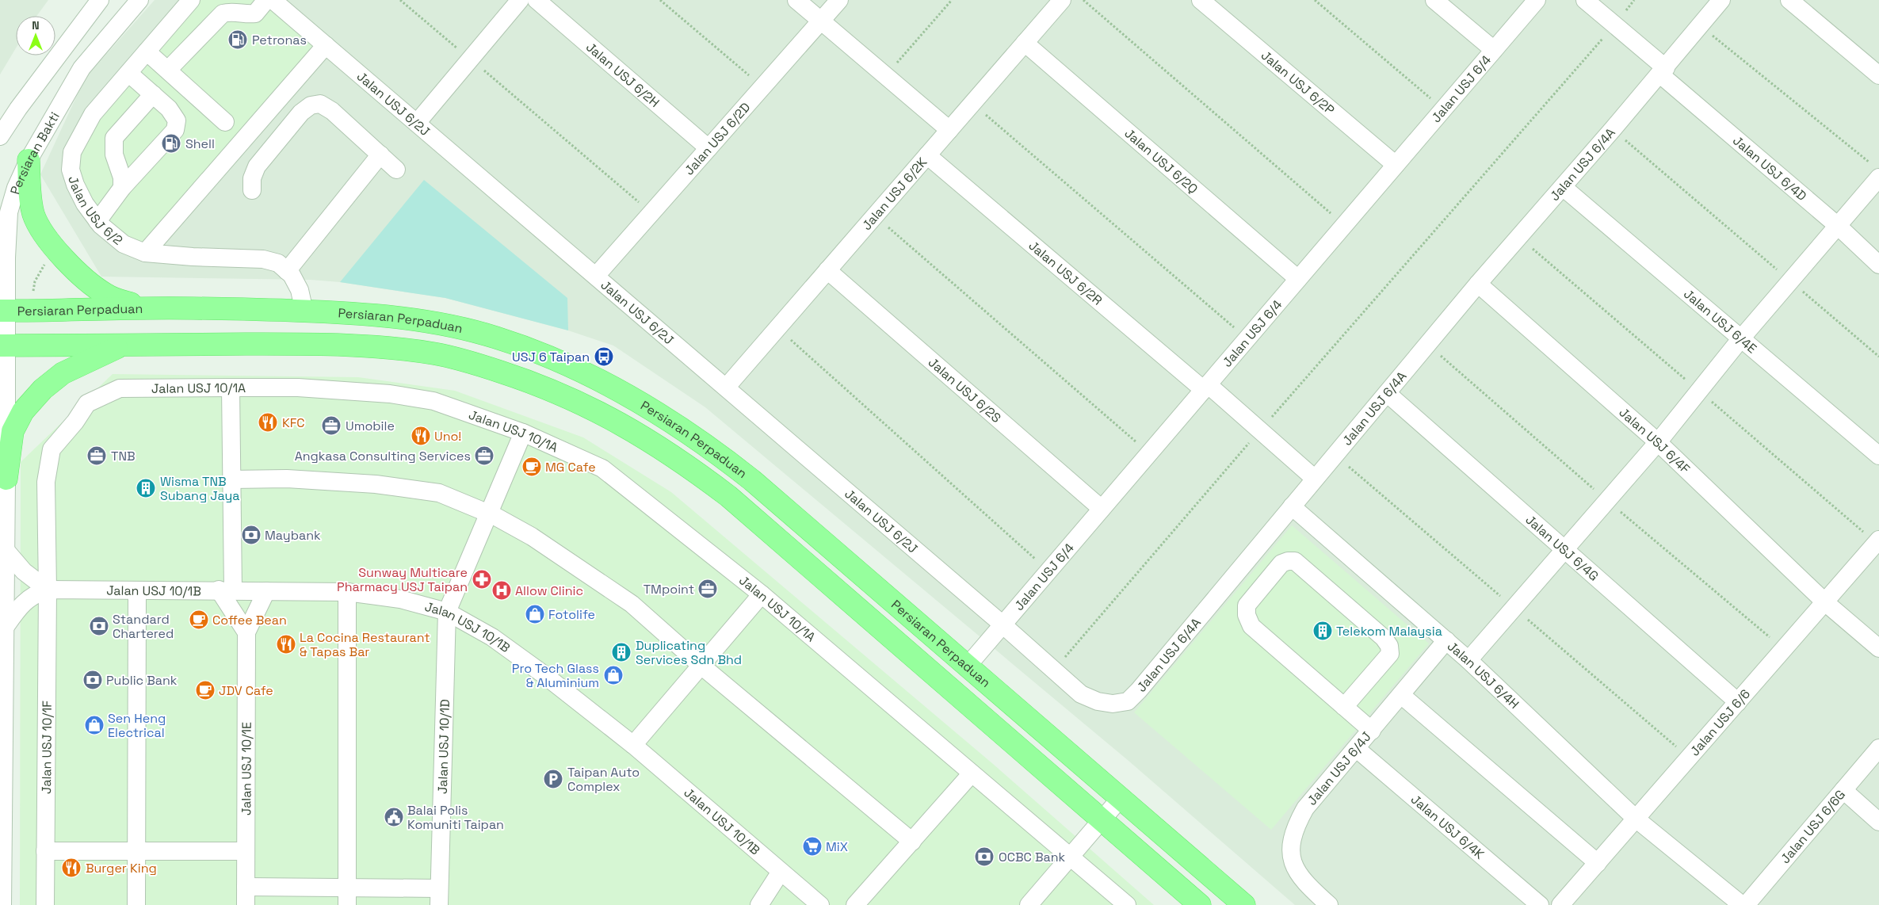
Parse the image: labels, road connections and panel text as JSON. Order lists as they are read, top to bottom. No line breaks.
{"streets":{"main road":["Persiaran Perpaduan"],"street":["Jalan USJ 6/2H","Jalan USJ 6/2P","Jalan USJ 6/4","Jalan USJ 6/2J","Jalan USJ 6/2D","Persiaran Bakti","Jalan USJ 6/2Q","Jalan USJ 6/4A","Jalan USJ 6/4D","Jalan USJ 6/2K","Jalan USJ 6/2","Jalan USJ 6/2R","Jalan USJ 6/4E","Jalan USJ 10/1A","Jalan USJ 6/2S","Jalan USJ 6/4F","Jalan USJ 6/4G","Jalan USJ 10/1B","Jalan USJ 6/4H","Jalan USJ 6/6","Jalan USJ 10/1D","Jalan USJ 10/1F","Jalan USJ 10/1E","Jalan USJ 6/4J","Jalan USJ 6/6G","Jalan USJ 6/4K"]},"crossings":[["Jalan USJ 6/2H","Jalan USJ 6/2D"],["Jalan USJ 6/2P","Jalan USJ 6/4"],["Jalan USJ 6/4","Jalan USJ 6/2J"],["Jalan USJ 6/4","Jalan USJ 6/2Q"],["Jalan USJ 6/4","Jalan USJ 6/4A"],["Jalan USJ 6/4","Jalan USJ 6/2R"],["Jalan USJ 6/4","Persiaran Perpaduan"],["Jalan USJ 6/4","Jalan USJ 6/2S"],["Jalan USJ 6/2J","Jalan USJ 6/2D"],["Jalan USJ 6/2J","Jalan USJ 6/4A"],["Jalan USJ 6/2J","Jalan USJ 6/2K"],["Persiaran Bakti","Persiaran Perpaduan"],["Persiaran Bakti","Jalan USJ 10/1B"],["Jalan USJ 6/2Q","Jalan USJ 6/2K"],["Jalan USJ 6/4A","Jalan USJ 6/4D"],["Jalan USJ 6/4A","Jalan USJ 6/2R"],["Jalan USJ 6/4A","Jalan USJ 6/4E"],["Jalan USJ 6/4A","Jalan USJ 6/4F"],["Jalan USJ 6/4A","Jalan USJ 6/4G"],["Jalan USJ 6/4A","Jalan USJ 6/4H"],["Jalan USJ 6/2K","Jalan USJ 6/2R"],["Jalan USJ 6/2K","Jalan USJ 6/2S"],["Jalan USJ 6/2","Persiaran Perpaduan"],["Jalan USJ 10/1A","Jalan USJ 10/1B"],["Jalan USJ 10/1A","Jalan USJ 10/1F"],["Jalan USJ 6/4F","Jalan USJ 6/6"],["Jalan USJ 6/4G","Jalan USJ 6/6"],["Jalan USJ 10/1B","Jalan USJ 10/1D"],["Jalan USJ 10/1B","Jalan USJ 10/1F"],["Jalan USJ 10/1B","Jalan USJ 10/1E"],["Jalan USJ 6/4H","Jalan USJ 6/6"],["Jalan USJ 6/4H","Jalan USJ 6/4J"],["Jalan USJ 6/4J","Jalan USJ 6/4K"]],"places":{"fuel station":["Petronas","Shell"],"bus stop":["USJ 6 Taipan"],"restaurant":["KFC","Uno!","La Cocina Restaurant & Tapas Bar","Burger King"],"office":["Umobile","TNB","Angkasa Consulting Services","TMpoint"],"cafe":["MG Cafe","Coffee Bean","JDV Cafe"],"building":["Wisma TNB Subang Jaya","Telekom Malaysia","Duplicating Services Sdn Bhd"],"bank":["Maybank","Standard Chartered","Public Bank","OCBC Bank"],"pharmacy":["Sunway Multicare Pharmacy USJ Taipan"],"hospital":["Allow Clinic"],"shop":["Fotolife","Pro Tech Glass & Aluminium","Sen Heng Electrical"],"parking":["Taipan Auto Complex"],"public building":["Balai Polis Komuniti Taipan"],"supermarket":["MiX"]},"north":"top"}
